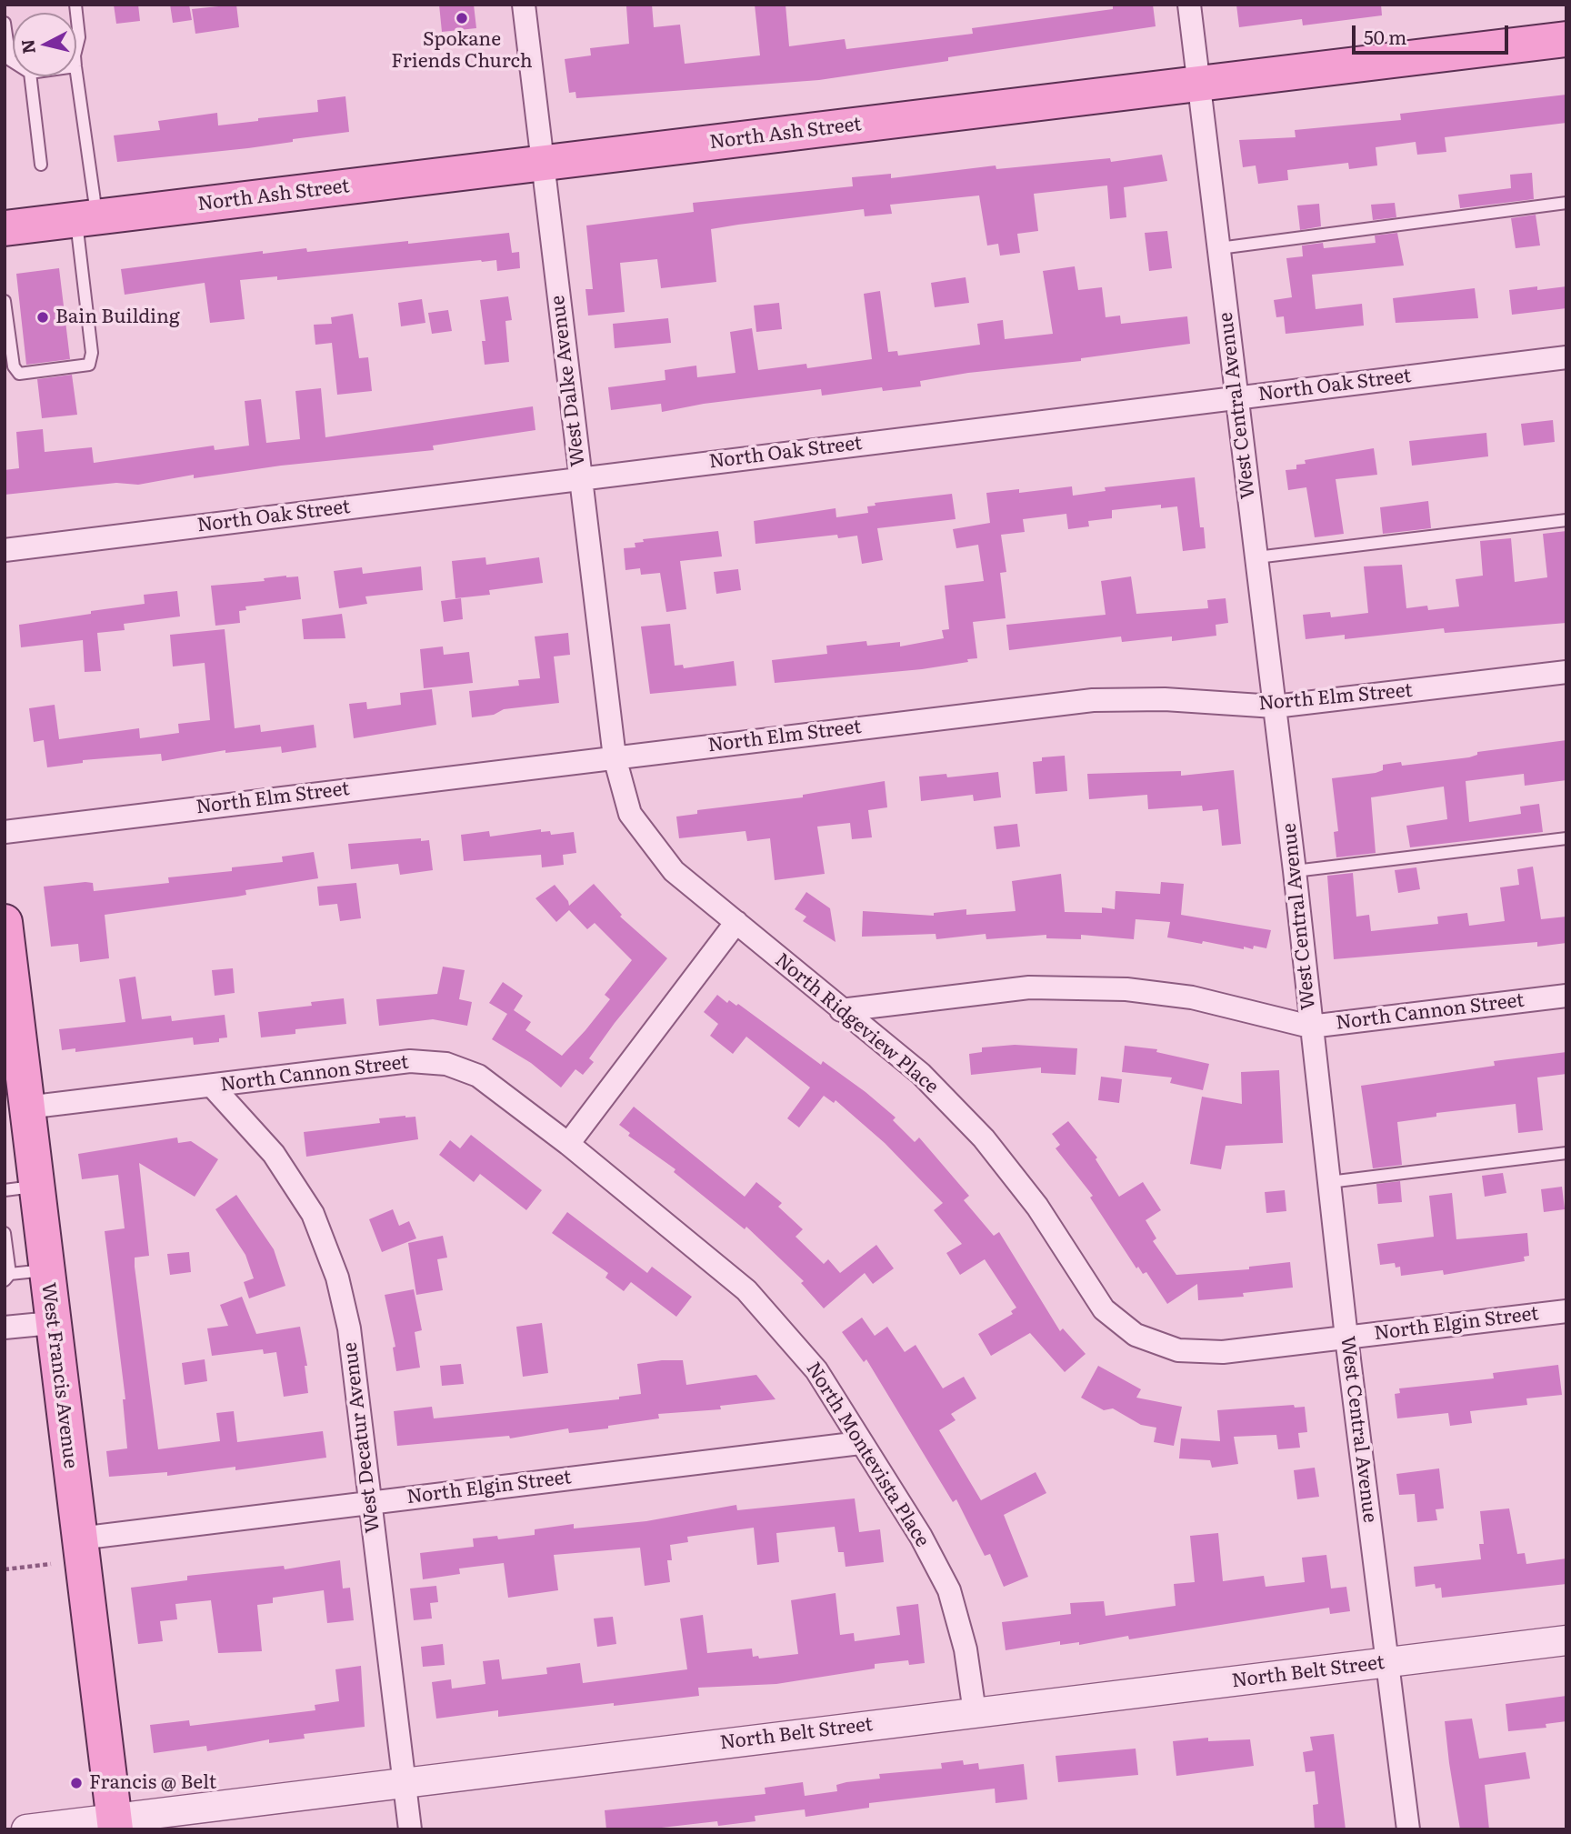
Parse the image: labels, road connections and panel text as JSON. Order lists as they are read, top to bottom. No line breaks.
{"streets":{"main road":["North Ash Street","West Francis Avenue"],"street":["West Dalke Avenue","North Oak Street","West Central Avenue","North Elm Street","North Cannon Street","North Ridgeview Place","North Elgin Street","West Decatur Avenue","North Montevista Place","North Belt Street"]},"crossings":[["North Ash Street","West Dalke Avenue"],["North Ash Street","West Central Avenue"],["West Dalke Avenue","North Oak Street"],["West Dalke Avenue","North Elm Street"],["West Dalke Avenue","North Ridgeview Place"],["North Oak Street","West Central Avenue"],["West Central Avenue","North Elm Street"],["West Central Avenue","North Cannon Street"],["West Central Avenue","North Ridgeview Place"],["West Central Avenue","North Elgin Street"],["West Central Avenue","North Belt Street"],["North Elm Street","North Ridgeview Place"],["North Cannon Street","North Ridgeview Place"],["North Cannon Street","West Francis Avenue"],["North Cannon Street","West Decatur Avenue"],["North Cannon Street","North Montevista Place"],["North Ridgeview Place","North Elgin Street"],["North Elgin Street","West Francis Avenue"],["North Elgin Street","West Decatur Avenue"],["North Elgin Street","North Montevista Place"],["West Francis Avenue","North Belt Street"],["West Decatur Avenue","North Belt Street"],["North Montevista Place","North Belt Street"]],"places":["Spokane Friends Church","Bain Building","Francis @ Belt"],"scale_bar":"50 m","north":"left"}
